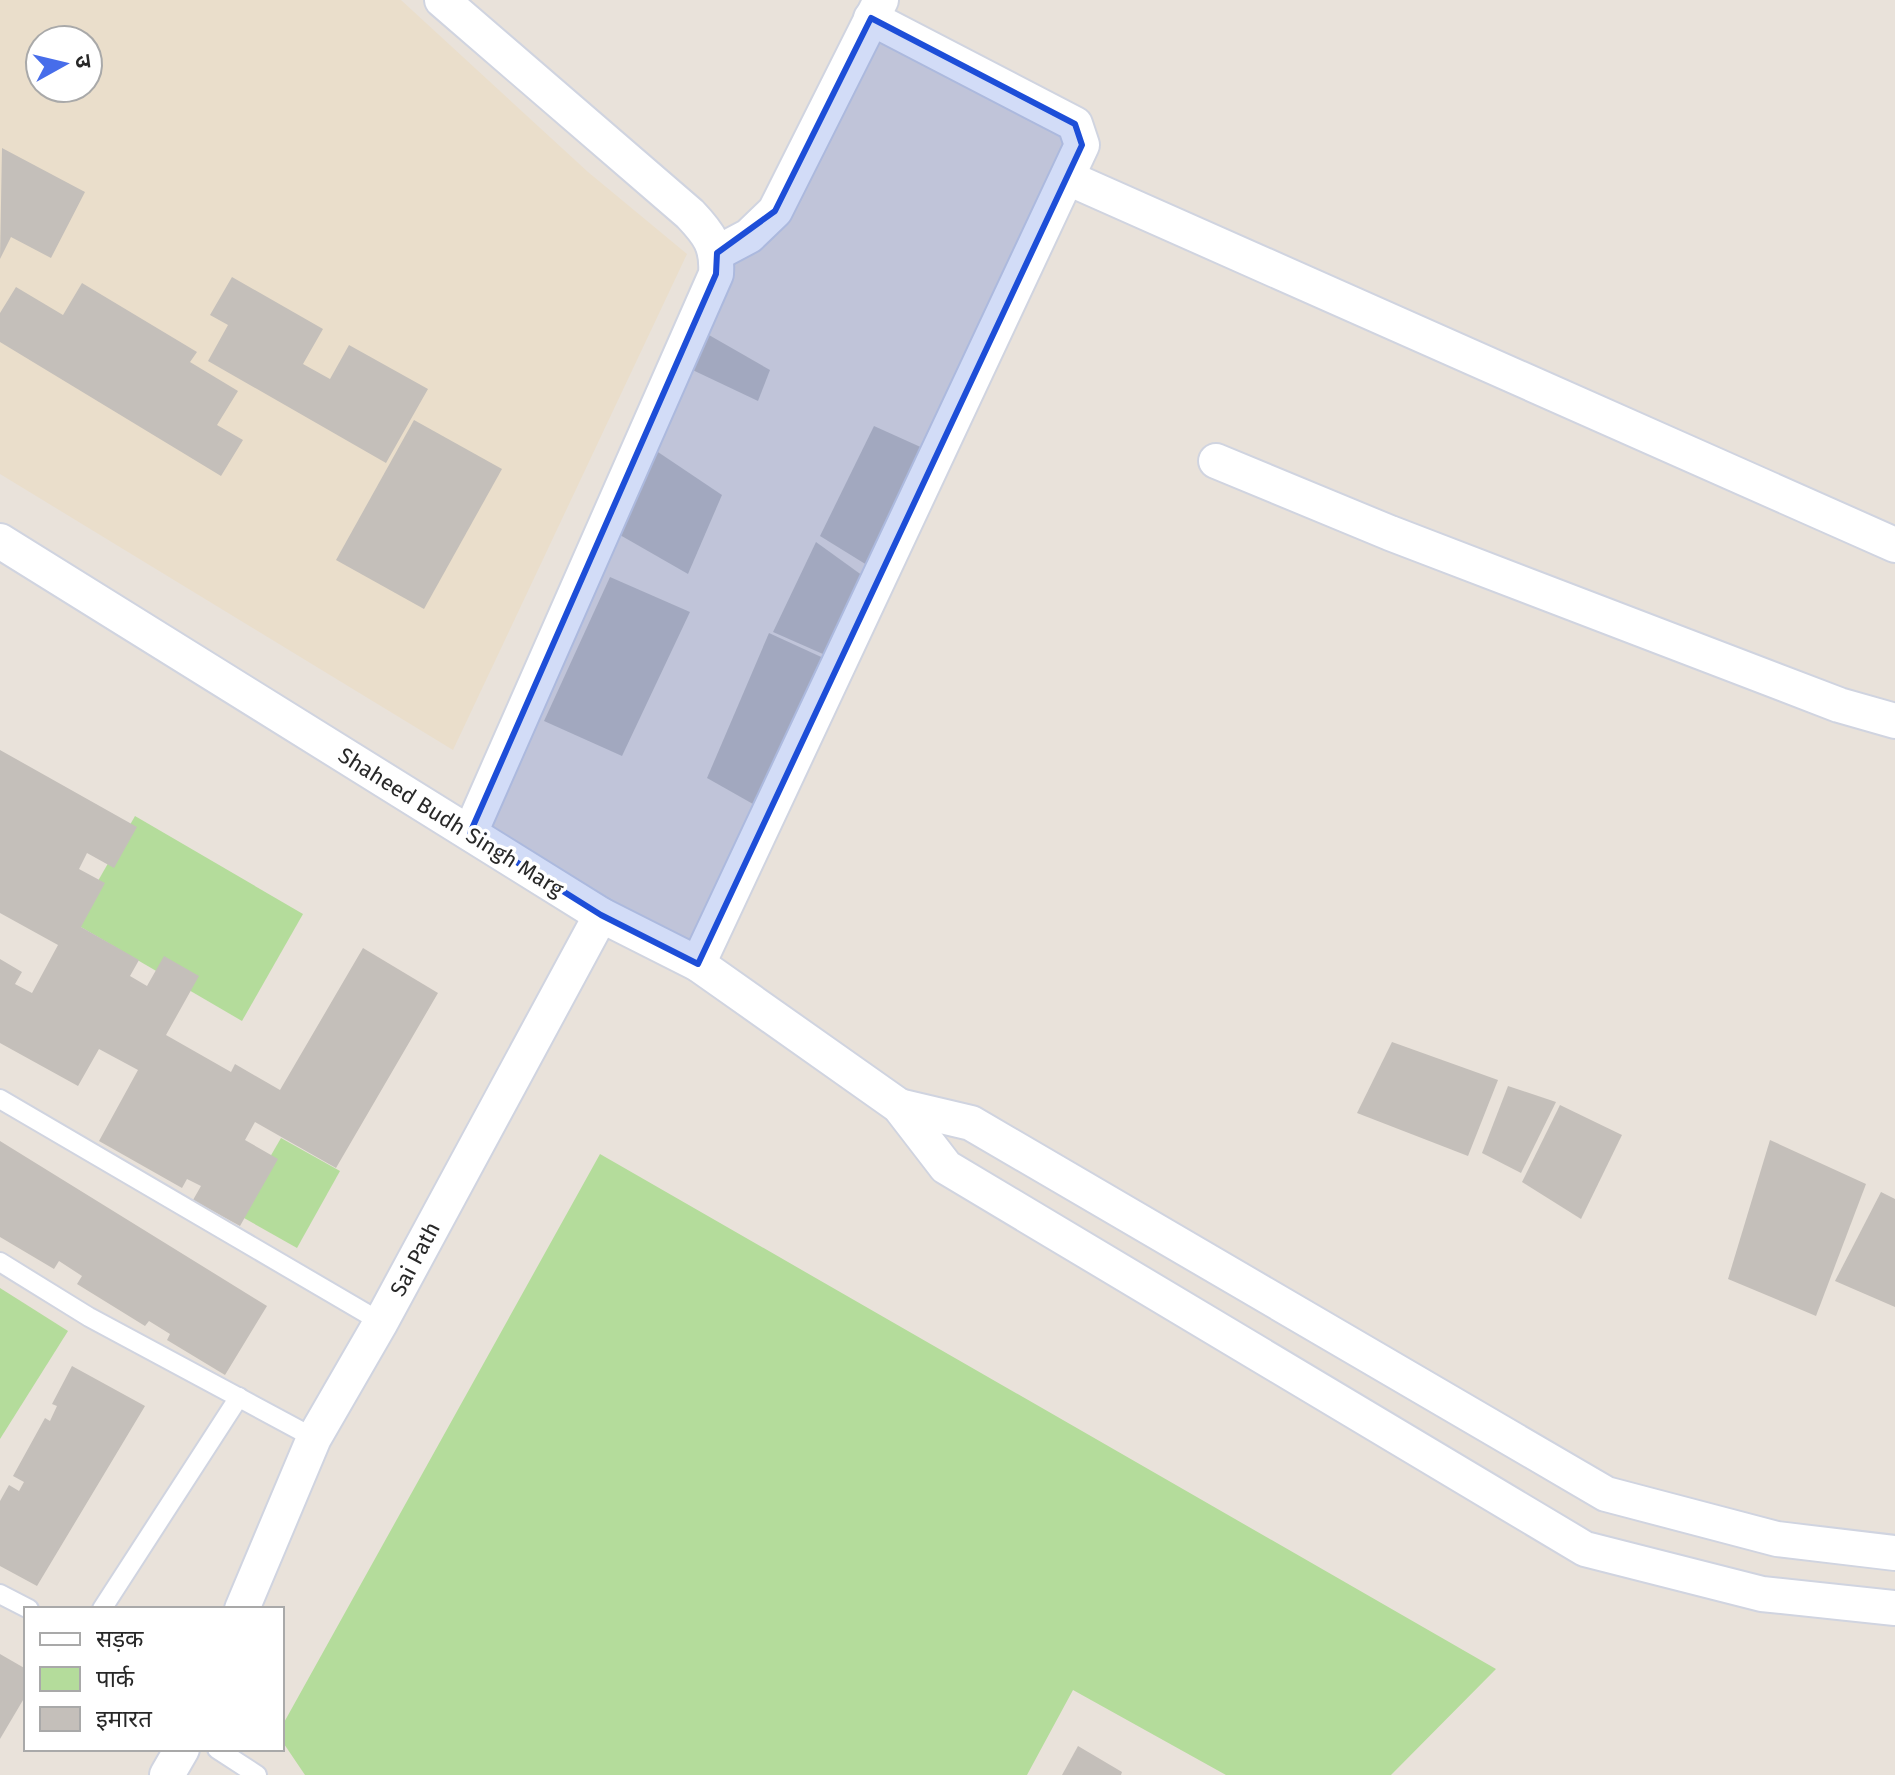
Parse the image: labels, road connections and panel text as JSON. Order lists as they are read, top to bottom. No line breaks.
{"streets":{"street":["Shaheed Budh Singh Marg","Sai Path"]},"crossings":[["Shaheed Budh Singh Marg","Sai Path"]],"legend":["सड़क","पार्क","इमारत"],"north":"right"}
